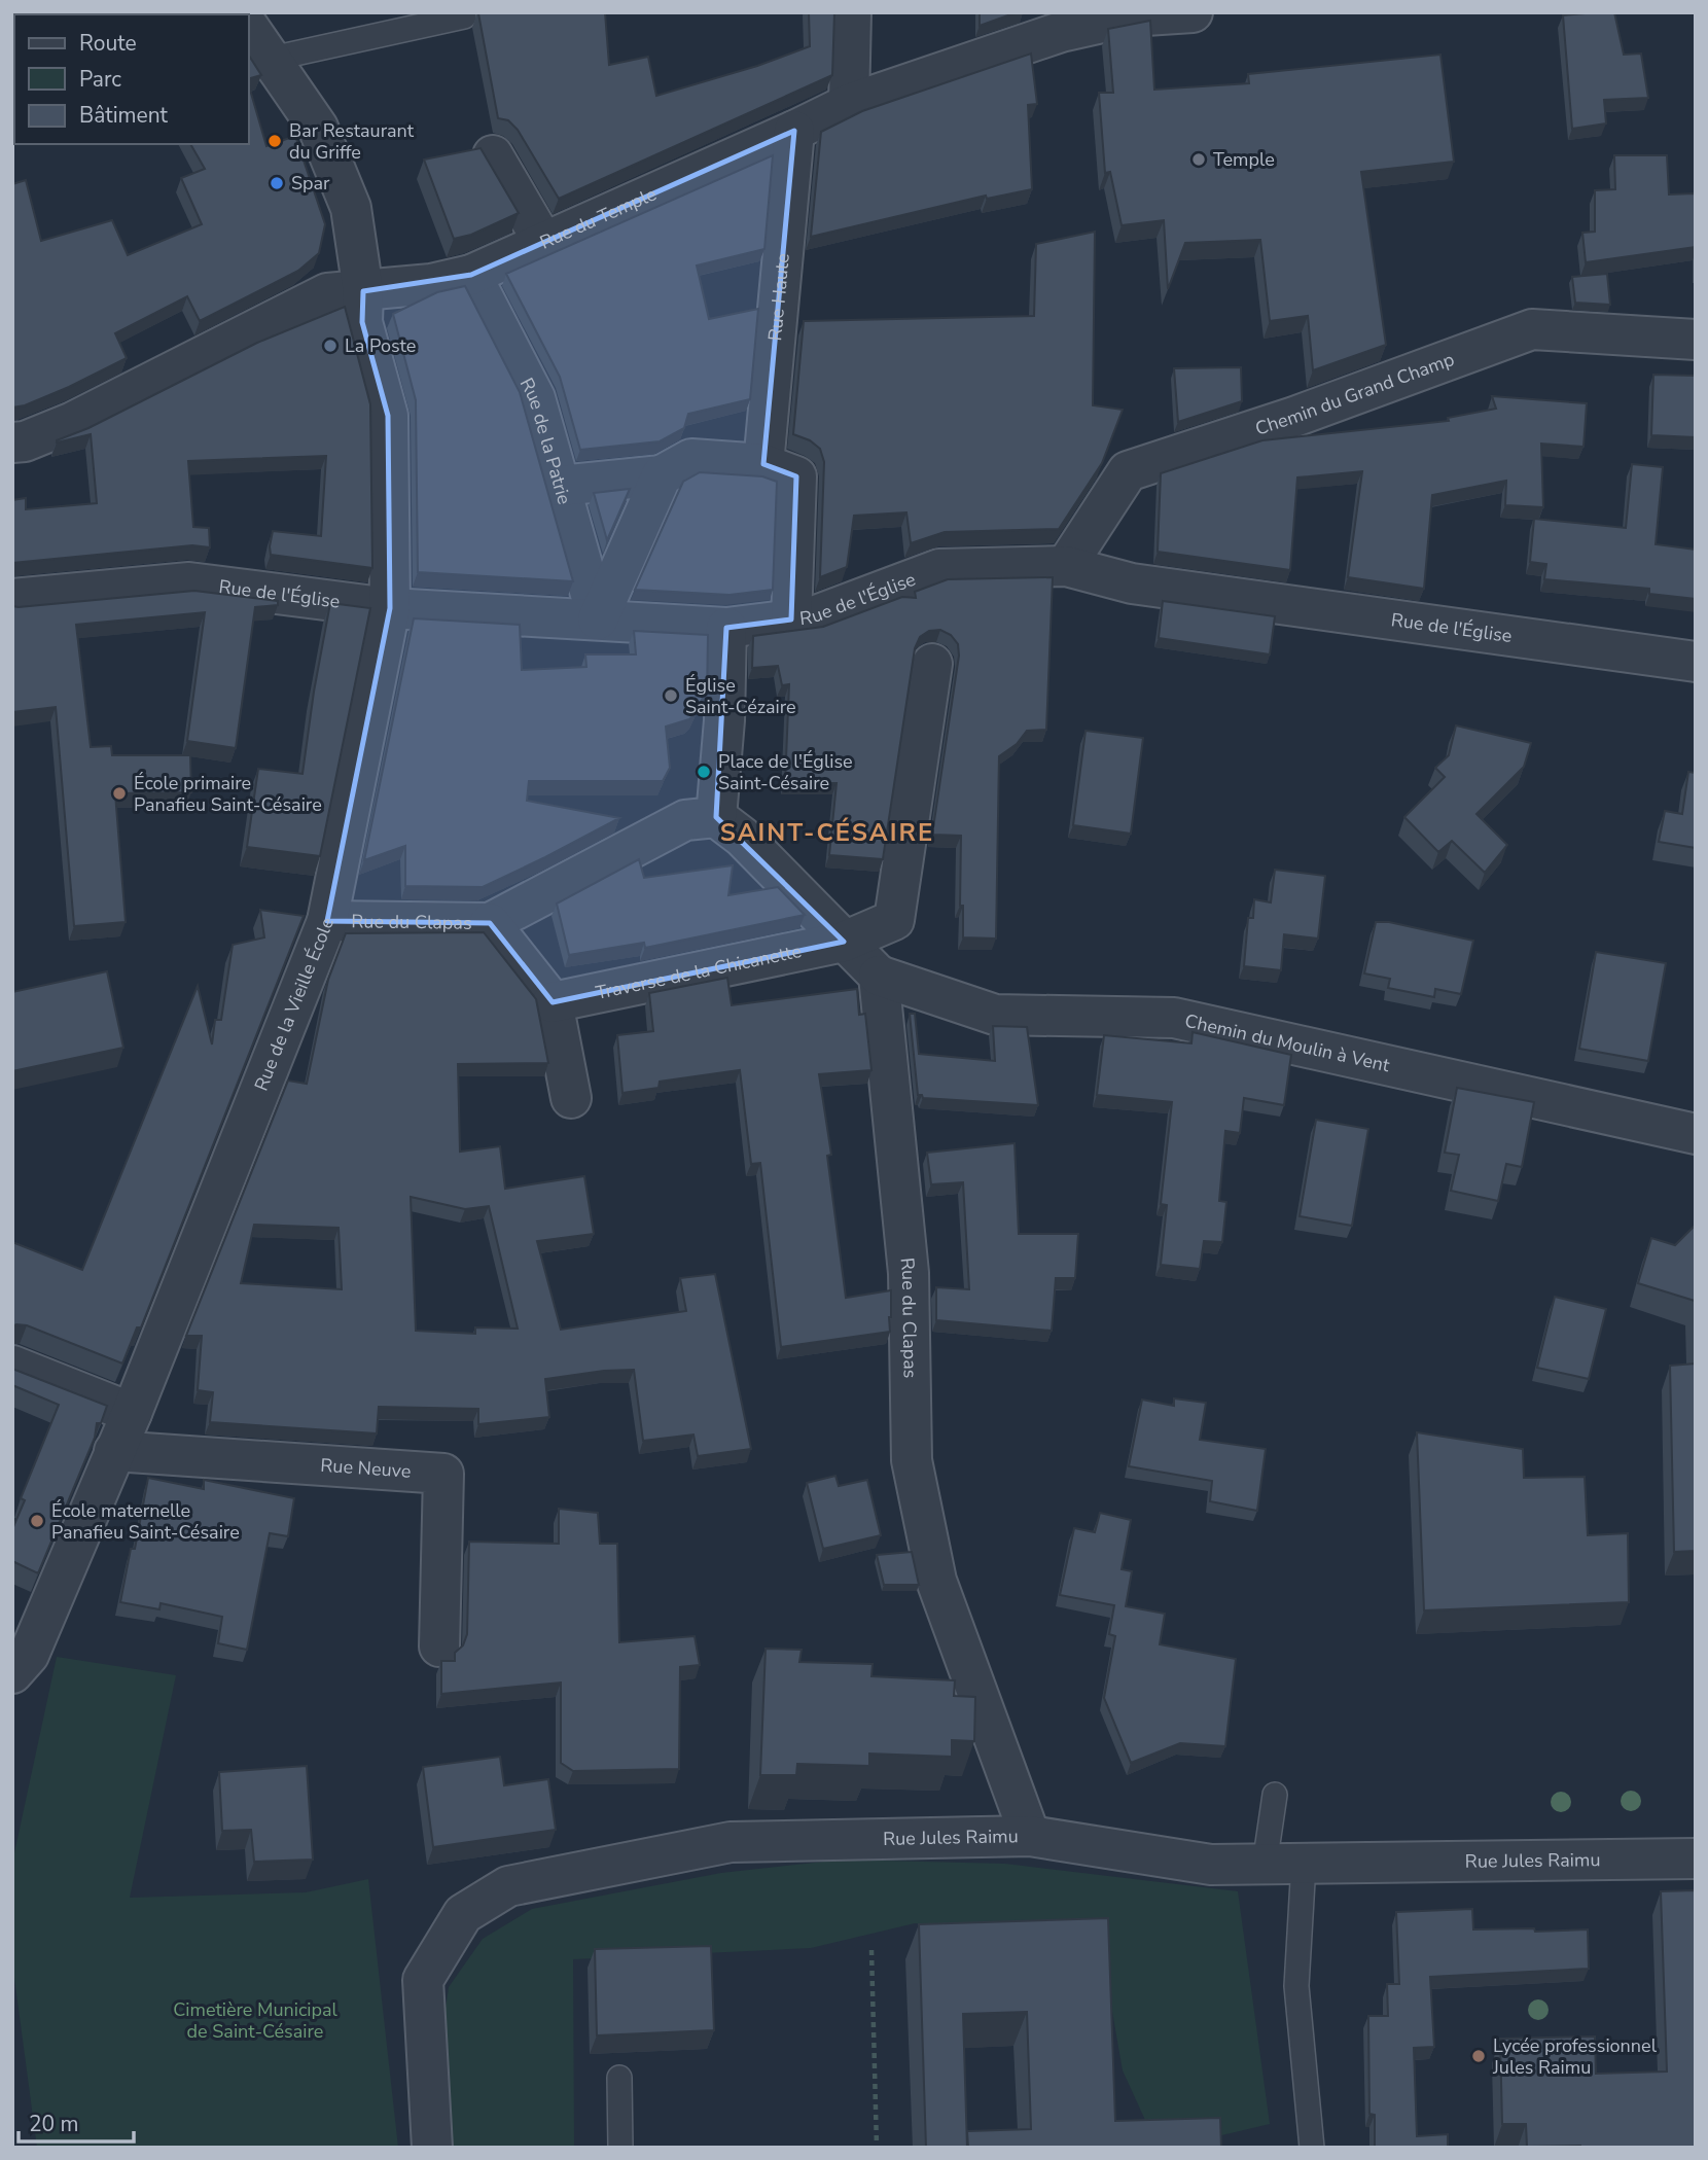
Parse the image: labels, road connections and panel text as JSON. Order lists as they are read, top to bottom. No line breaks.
{"streets":{"street":["Rue du Temple","Rue Haute","Chemin du Grand Champ","Rue de la Patrie","Rue de l'Église","Rue du Clapas","Traverse de la Chicanette","Rue de la Vieille École","Chemin du Moulin à Vent","Rue Neuve","Rue Jules Raimu"]},"crossings":[["Rue du Temple","Rue Haute"],["Rue du Temple","Rue de la Patrie"],["Rue du Temple","Rue de la Vieille École"],["Chemin du Grand Champ","Rue de l'Église"],["Rue de la Patrie","Rue de l'Église"],["Rue de l'Église","Rue de la Vieille École"],["Rue du Clapas","Rue de la Vieille École"],["Rue du Clapas","Chemin du Moulin à Vent"],["Rue du Clapas","Rue Jules Raimu"],["Rue de la Vieille École","Rue Neuve"]],"districts":["SAINT-CÉSAIRE"],"parks":["Cimetière Municipal de Saint-Césaire"],"places":["Bar Restaurant du Griffe","Temple","Spar","La Poste","Église Saint-Cézaire","Place de l'Église Saint-Césaire","École primaire Panafieu Saint-Césaire","École maternelle Panafieu Saint-Césaire","Lycée professionnel Jules Raimu"],"legend":["Route","Parc","Bâtiment"],"scale_bar":"20 m"}
